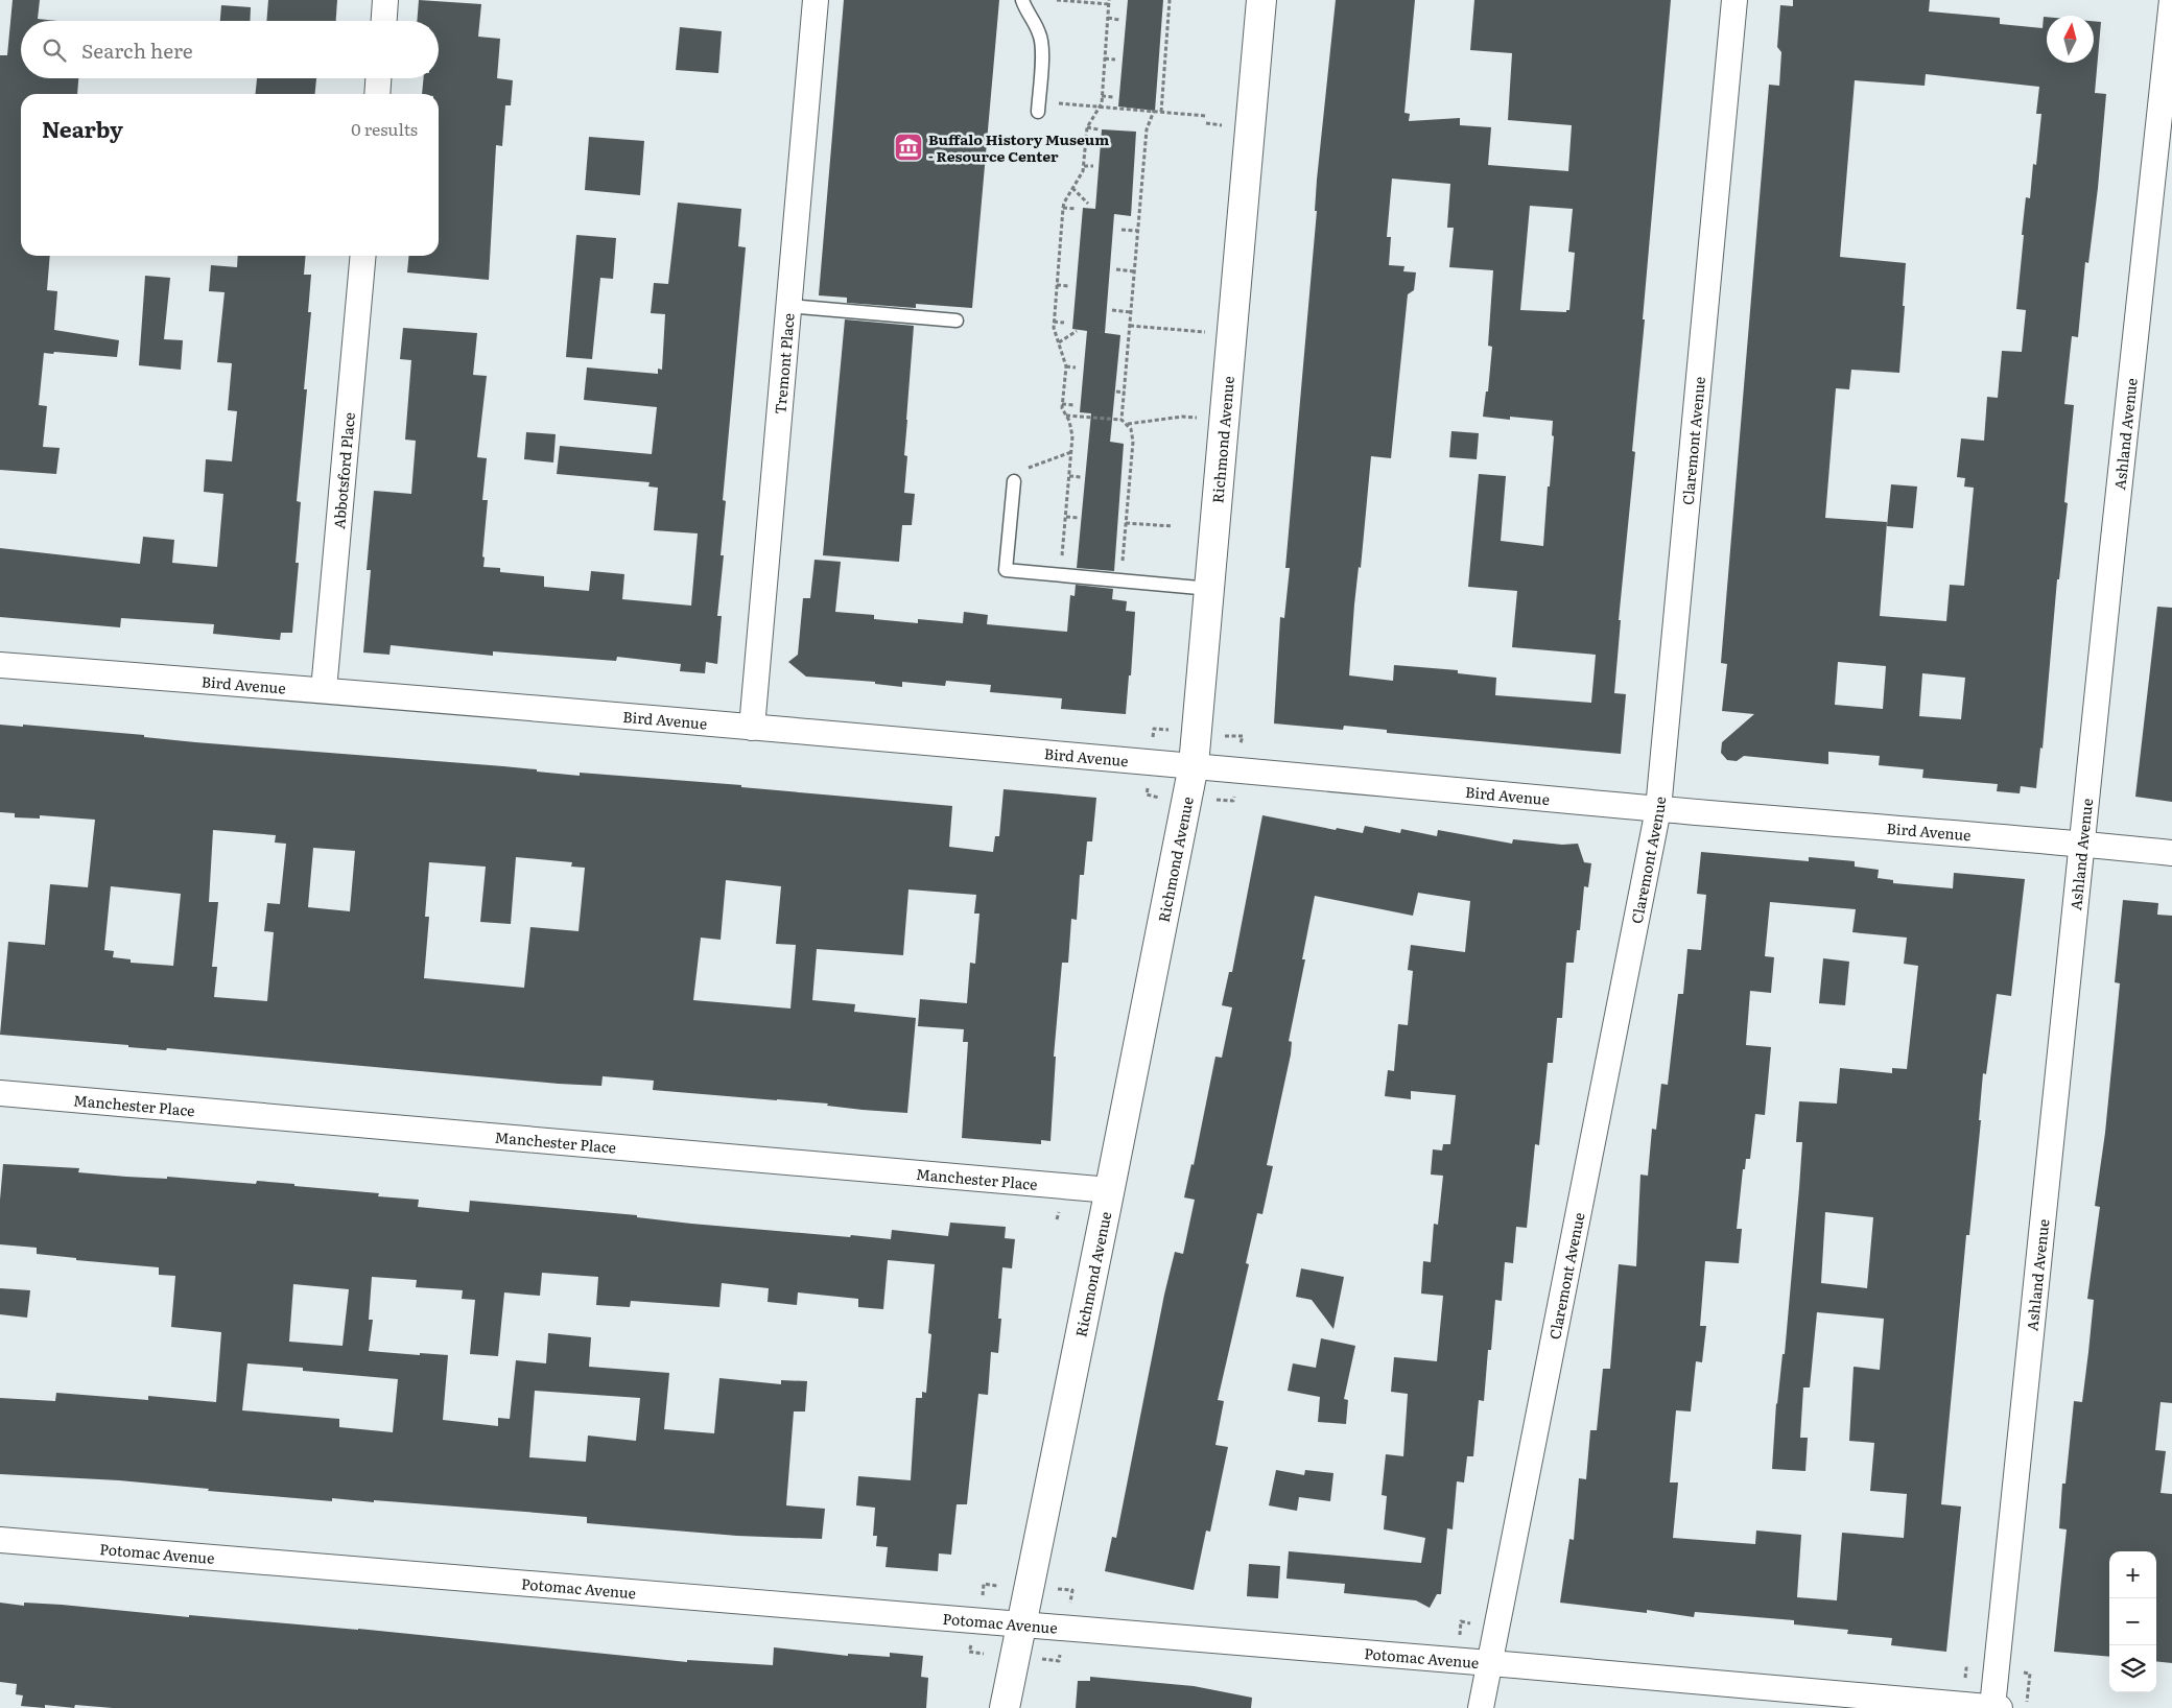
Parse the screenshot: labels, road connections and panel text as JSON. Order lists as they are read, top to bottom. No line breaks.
{"streets":{"street":["Tremont Place","Ashland Avenue","Claremont Avenue","Richmond Avenue","Abbotsford Place","Bird Avenue","Manchester Place","Potomac Avenue"]},"crossings":[["Tremont Place","Bird Avenue"],["Ashland Avenue","Bird Avenue"],["Ashland Avenue","Potomac Avenue"],["Claremont Avenue","Bird Avenue"],["Claremont Avenue","Potomac Avenue"],["Richmond Avenue","Bird Avenue"],["Richmond Avenue","Manchester Place"],["Richmond Avenue","Potomac Avenue"],["Abbotsford Place","Bird Avenue"]],"places":{"museum":["Buffalo History Museum - Resource Center"]},"north":"top","page":{"search":"Search here","heading":["Nearby","0 results"],"map_buttons":["+","−"]}}
